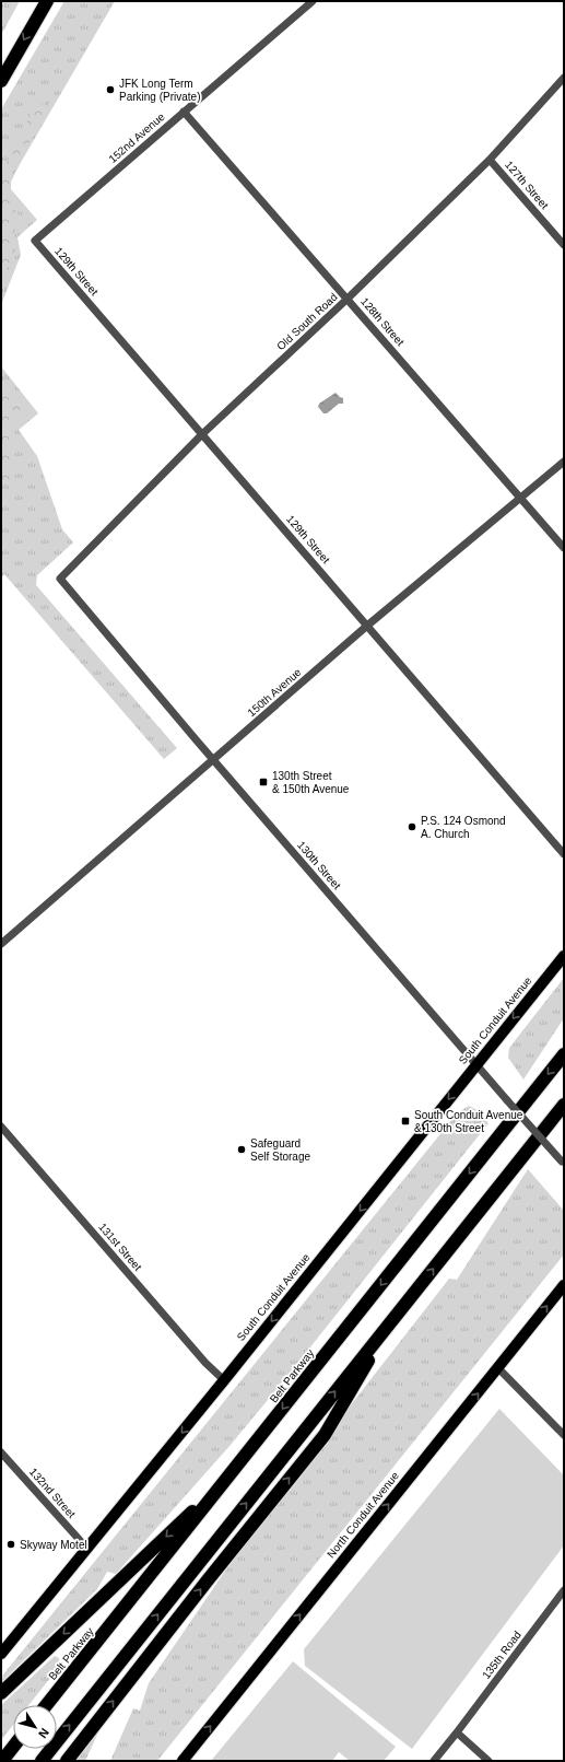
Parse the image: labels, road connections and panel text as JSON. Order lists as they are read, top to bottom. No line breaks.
{"streets":{"highway":["Belt Parkway"],"main road":["South Conduit Avenue","North Conduit Avenue"],"street":["152nd Avenue","127th Street","129th Street","Old South Road","128th Street","150th Avenue","130th Street","131st Street","132nd Street","135th Road"]},"crossings":[["152nd Avenue","129th Street"],["152nd Avenue","128th Street"],["127th Street","Old South Road"],["129th Street","Old South Road"],["129th Street","150th Avenue"],["Old South Road","128th Street"],["Old South Road","130th Street"],["128th Street","150th Avenue"],["150th Avenue","130th Street"],["130th Street","South Conduit Avenue"],["South Conduit Avenue","131st Street"],["South Conduit Avenue","132nd Street"]],"one_way":["South Conduit Avenue","North Conduit Avenue"],"places":{"other":["JFK Long Term Parking (Private)","P.S. 124 Osmond A. Church","Safeguard Self Storage","Skyway Motel"],"transit":["130th Street & 150th Avenue","South Conduit Avenue & 130th Street"]},"north":"bottom right"}
